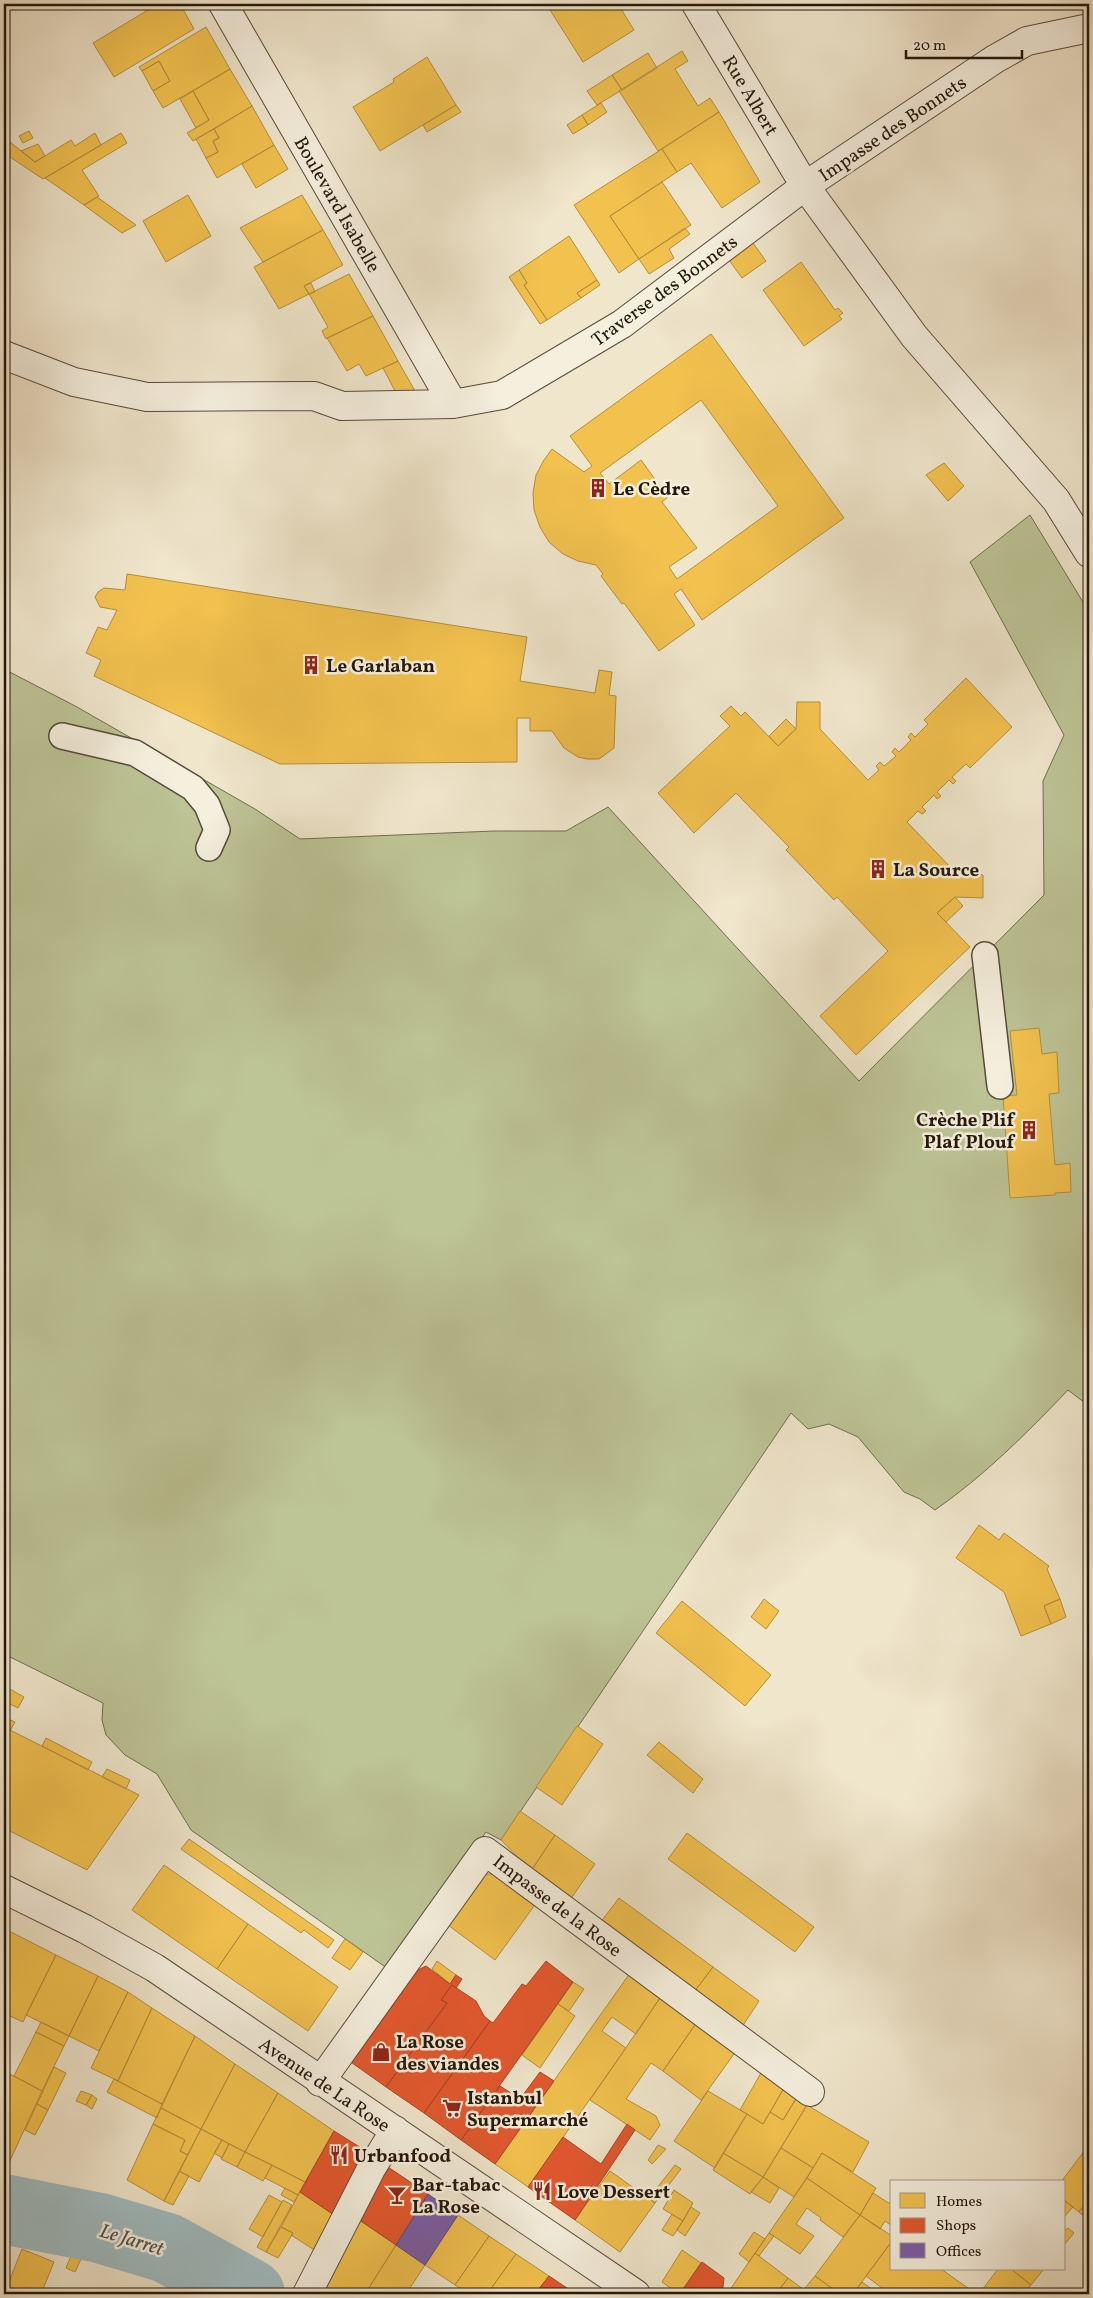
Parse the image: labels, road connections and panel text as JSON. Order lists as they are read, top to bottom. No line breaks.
{"streets":{"street":["Rue Albert","Impasse des Bonnets","Boulevard Isabelle","Traverse des Bonnets","Impasse de la Rose","Avenue de La Rose"]},"crossings":[["Rue Albert","Impasse des Bonnets"],["Rue Albert","Traverse des Bonnets"],["Impasse des Bonnets","Traverse des Bonnets"],["Boulevard Isabelle","Traverse des Bonnets"],["Impasse de la Rose","Avenue de La Rose"]],"water":["Le Jarret"],"places":{"building":["Le Cèdre","Le Garlaban","La Source","Crèche Plif Plaf Plouf"],"shop":["La Rose des viandes"],"supermarket":["Istanbul Supermarché"],"restaurant":["Urbanfood","Love Dessert"],"bar":["Bar-tabac La Rose"]},"legend":["Homes","Shops","Offices"],"scale_bar":"20 m"}
